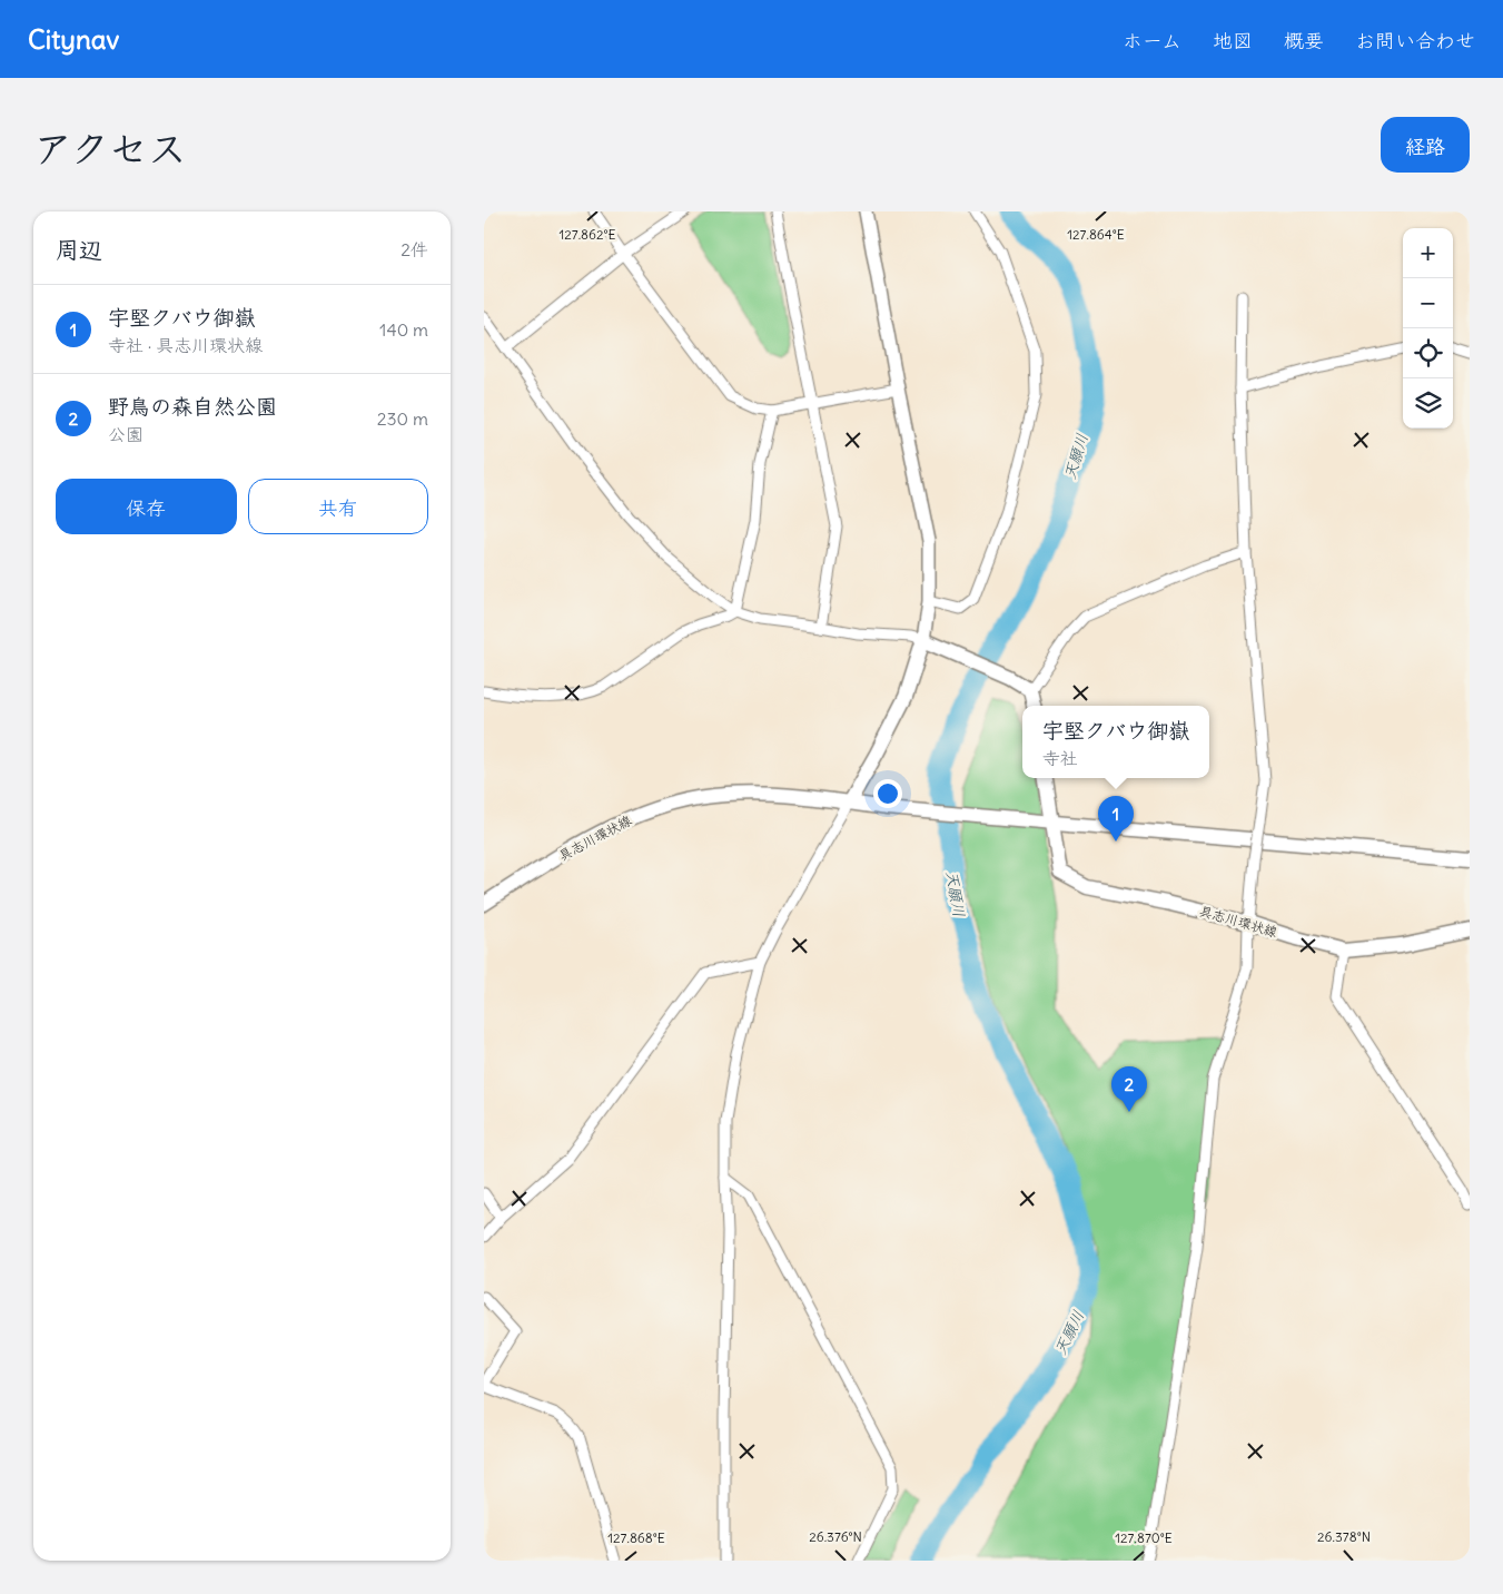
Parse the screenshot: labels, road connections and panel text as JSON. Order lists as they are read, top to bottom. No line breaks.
{"streets":{"main road":["具志川環状線"]},"water":["天願川"],"page":{"header":"Citynav","nav":["ホーム","地図","概要","お問い合わせ"],"title":"アクセス","buttons":["経路",["保存","共有"]],"heading":["周辺","2件"],"map_buttons":["+","−"],"list":[{"mark":"1","name":"宇堅クバウ御嶽","note":"寺社 · 具志川環状線","value":"140 m"},{"mark":"2","name":"野鳥の森自然公園","note":"公園","value":"230 m"}],"popup":["宇堅クバウ御嶽","寺社"],"pins":["1","2"]},"coordinates":["127.862°E","127.864°E","26.376°N","26.378°N","127.868°E","127.870°E"]}
